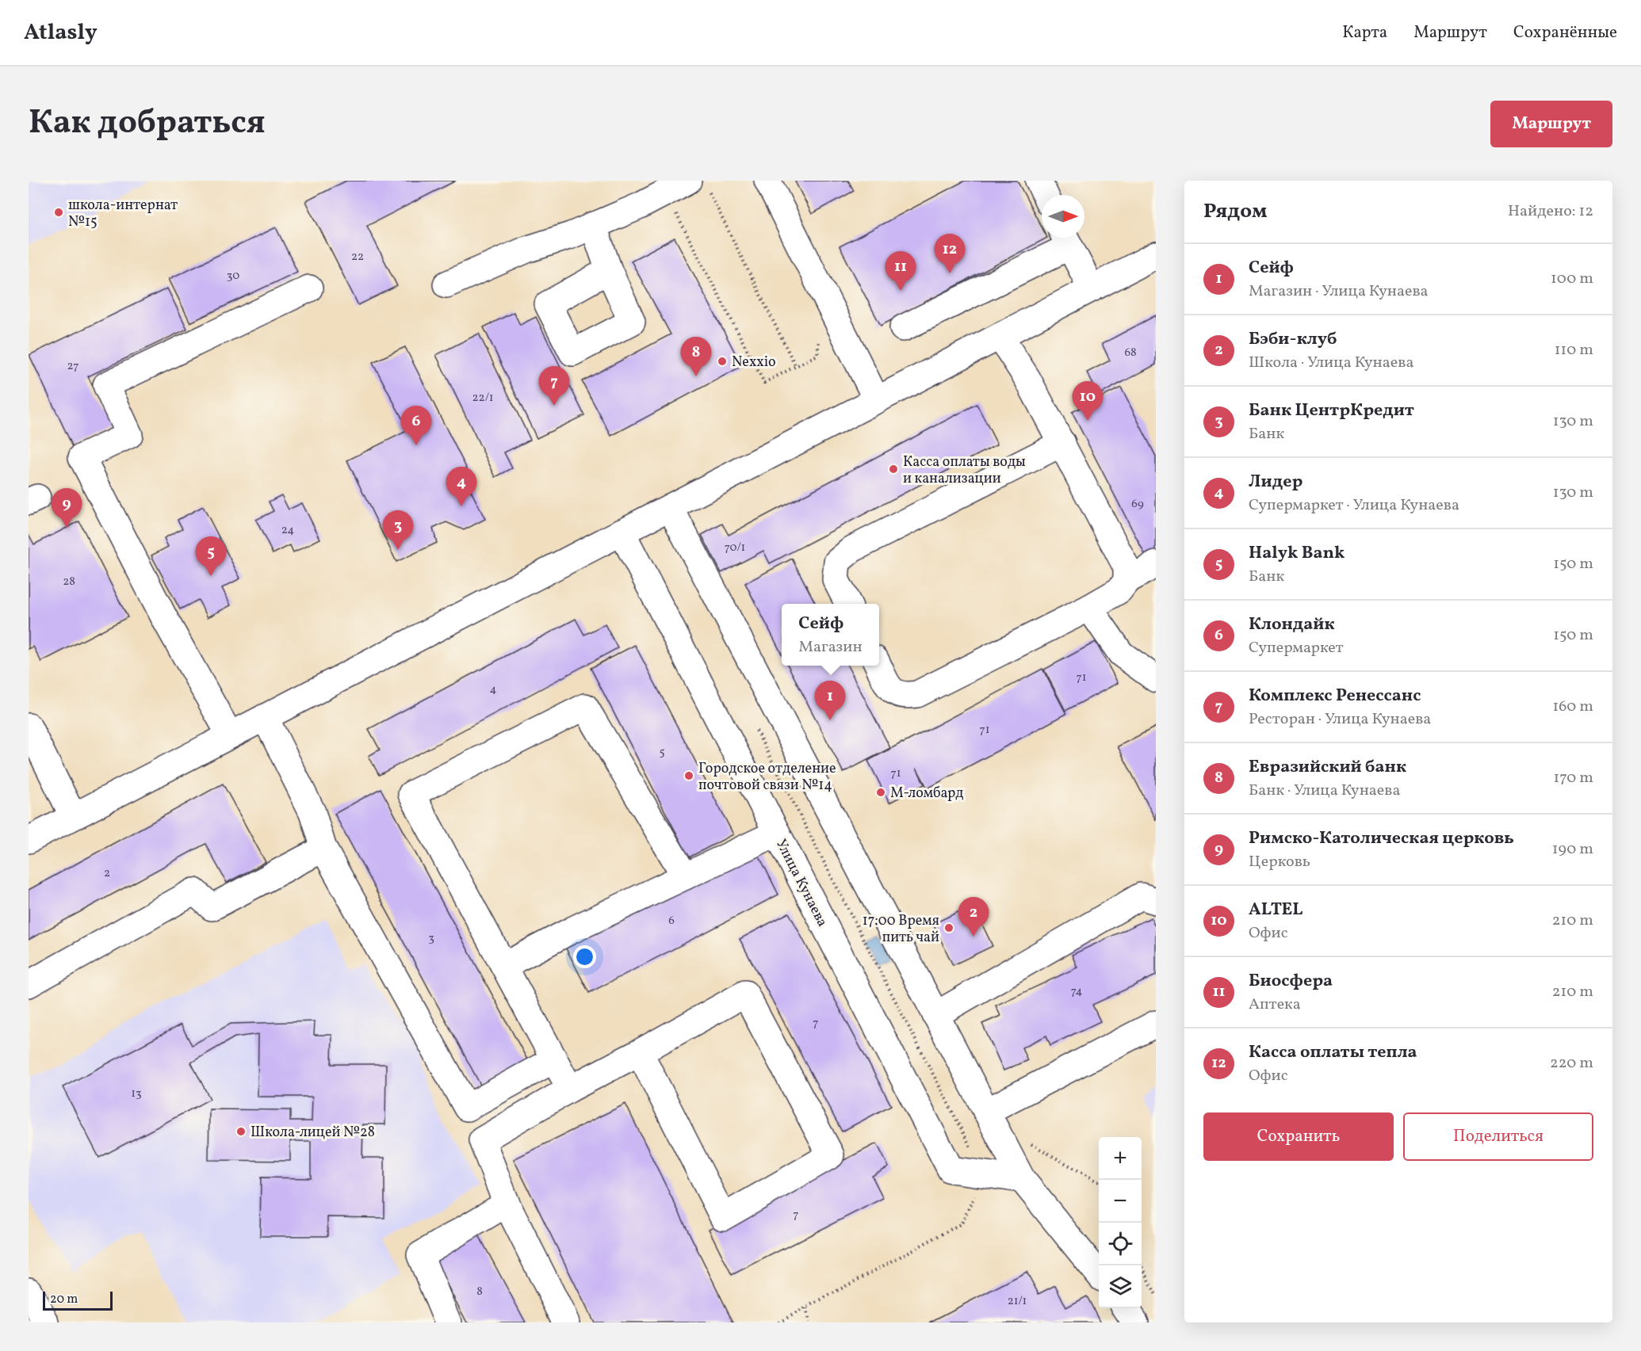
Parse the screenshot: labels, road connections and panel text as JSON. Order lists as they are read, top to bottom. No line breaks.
{"streets":{"street":["Улица Кунаева"]},"places":["школа-интернат №15","Nexxio","Касса оплаты воды и канализации","Городское отделение почтовой связи №14","М-ломбард","17:00 Время пить чай","Школа-лицей №28"],"house_numbers":["22","30","68","27","22/1","69","24","70/1","28","71","4","71","5","71","2","6","3","74","7","13","7","8","21/1"],"scale_bar":"20 m","north":"right","page":{"header":"Atlasly","nav":["Карта","Маршрут","Сохранённые"],"title":"Как добраться","buttons":["Маршрут",["Сохранить","Поделиться"]],"heading":["Рядом","Найдено: 12"],"pins":["12","11","8","7","10","6","4","9","3","5","1","2"],"list":[{"mark":"1","name":"Сейф","note":"Магазин · Улица Кунаева","value":"100 m"},{"mark":"2","name":"Бэби-клуб","note":"Школа · Улица Кунаева","value":"110 m"},{"mark":"3","name":"Банк ЦентрКредит","note":"Банк","value":"130 m"},{"mark":"4","name":"Лидер","note":"Супермаркет · Улица Кунаева","value":"130 m"},{"mark":"5","name":"Halyk Bank","note":"Банк","value":"150 m"},{"mark":"6","name":"Клондайк","note":"Супермаркет","value":"150 m"},{"mark":"7","name":"Комплекс Ренессанс","note":"Ресторан · Улица Кунаева","value":"160 m"},{"mark":"8","name":"Евразийский банк","note":"Банк · Улица Кунаева","value":"170 m"},{"mark":"9","name":"Римско-Католическая церковь","note":"Церковь","value":"190 m"},{"mark":"10","name":"ALTEL","note":"Офис","value":"210 m"},{"mark":"11","name":"Биосфера","note":"Аптека","value":"210 m"},{"mark":"12","name":"Касса оплаты тепла","note":"Офис","value":"220 m"}],"popup":["Сейф","Магазин"],"map_buttons":["+","−"],"scale":"20 m"}}
